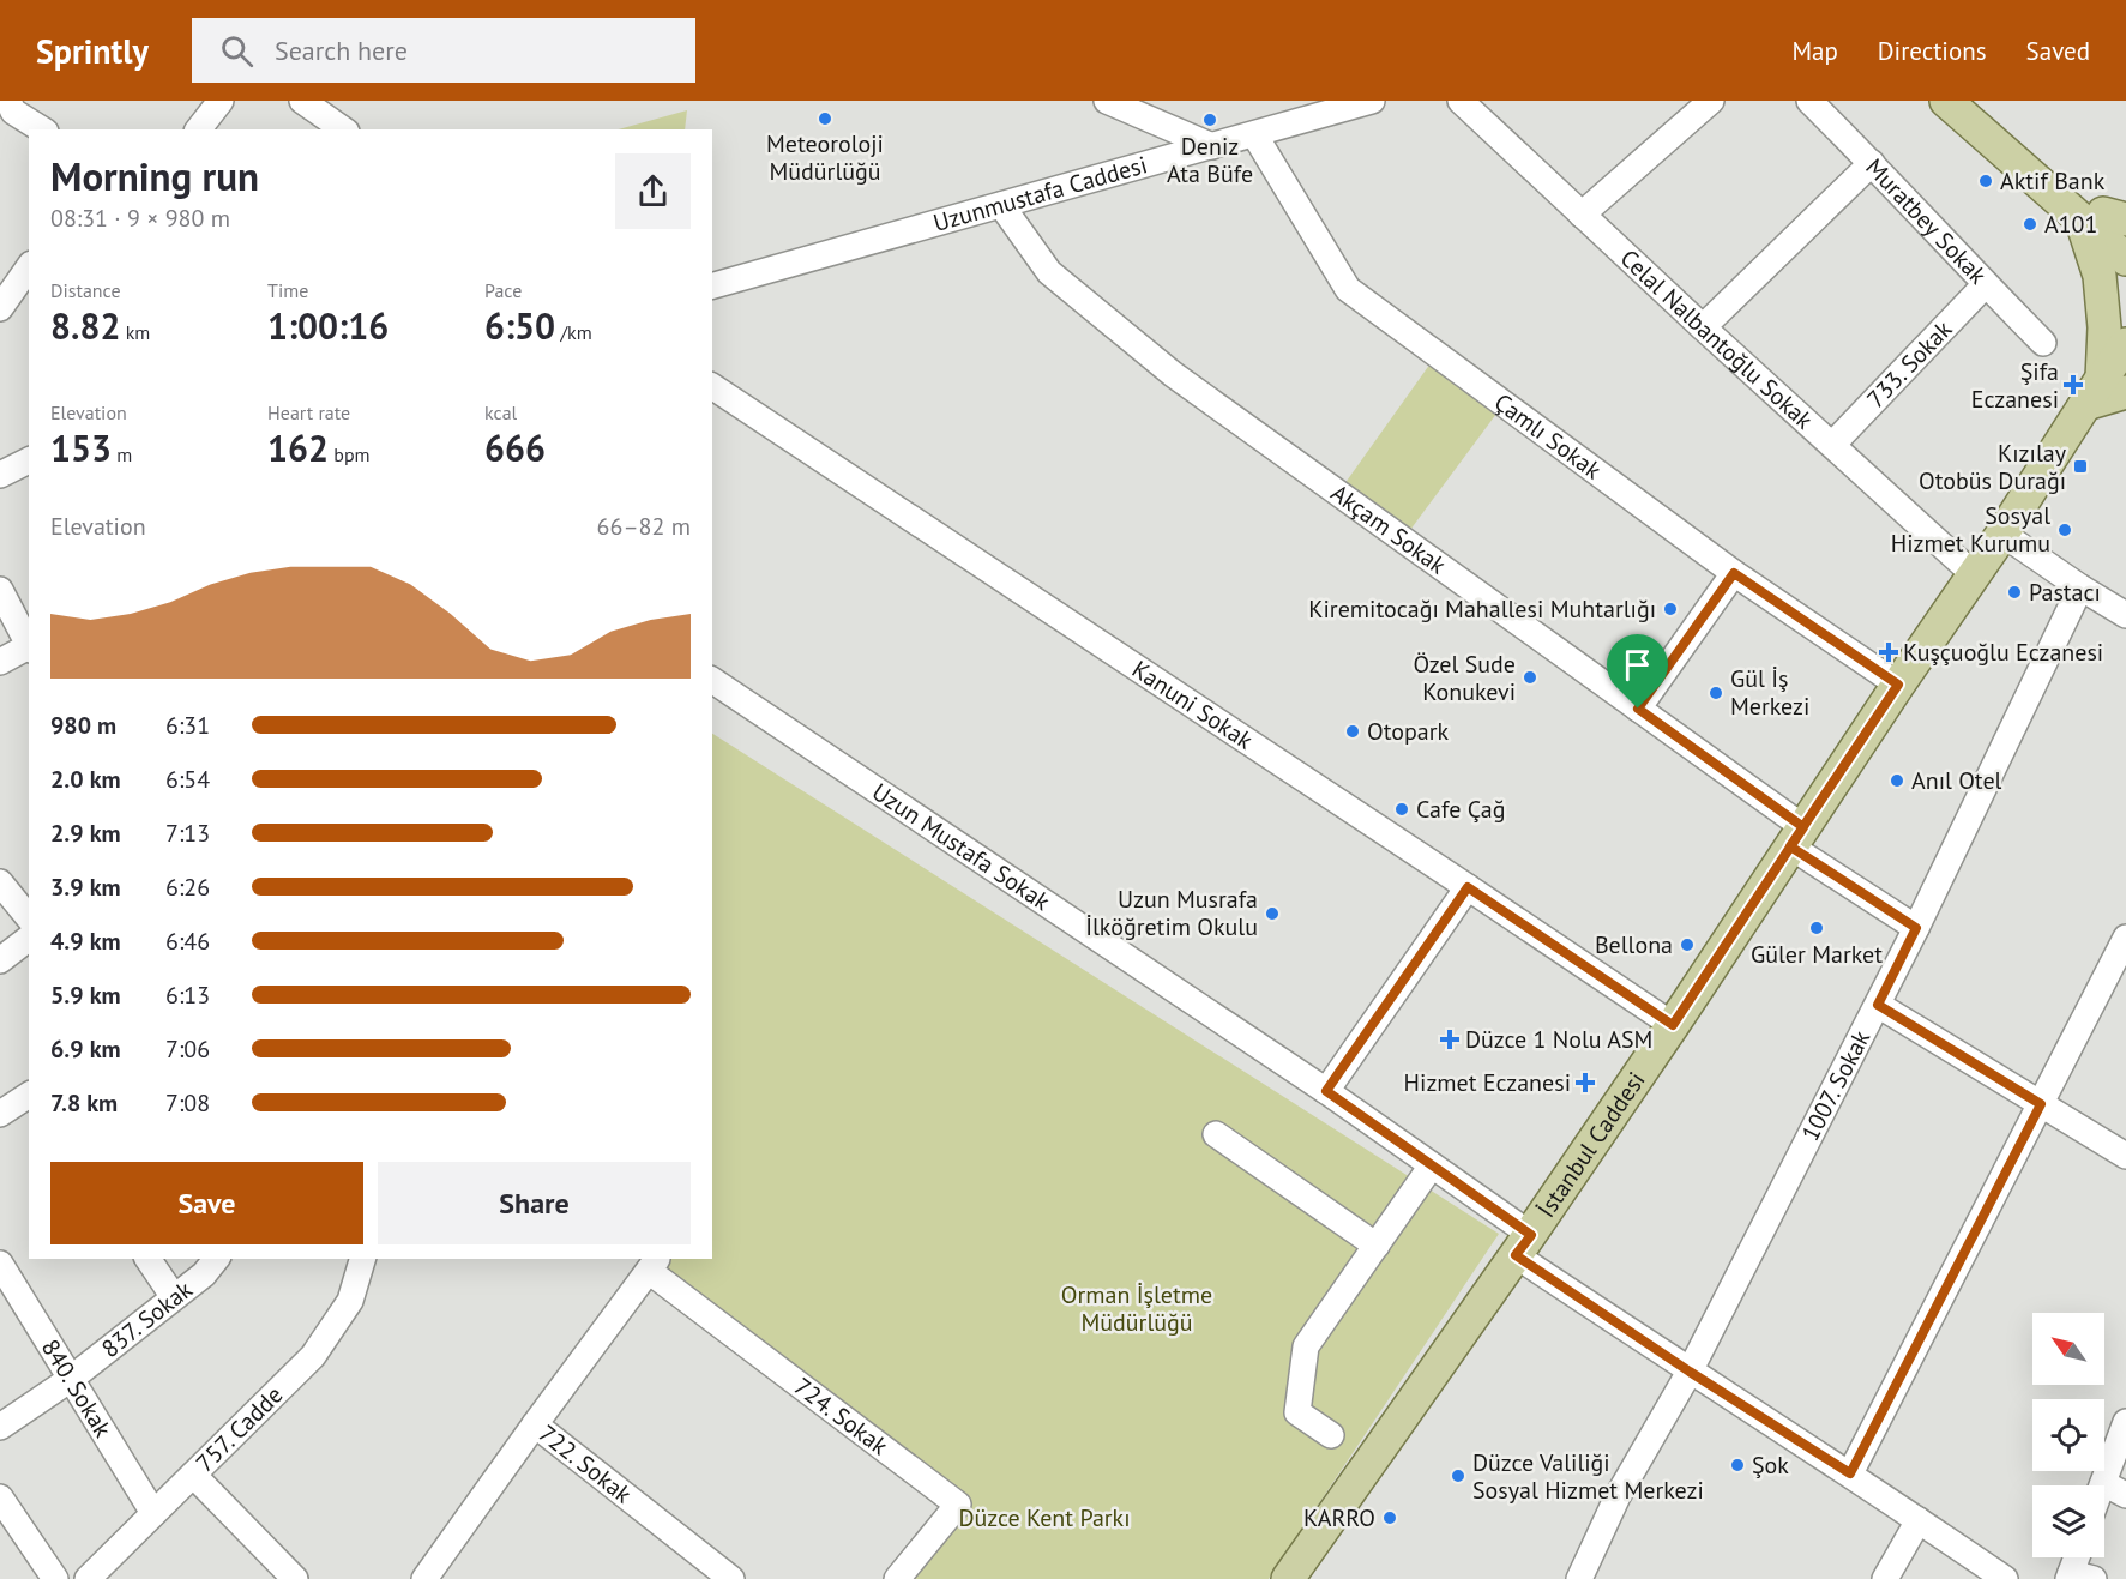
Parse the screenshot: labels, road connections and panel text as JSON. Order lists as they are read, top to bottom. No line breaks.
{"streets":{"main road":["İstanbul Caddesi"],"street":["Uzunmustafa Caddesi","Muratbey Sokak","Celal Nalbantoğlu Sokak","733. Sokak","Çamlı Sokak","Akçam Sokak","Kanuni Sokak","Uzun Mustafa Sokak","1007. Sokak","837. Sokak","840. Sokak","724. Sokak","757. Cadde","722. Sokak"]},"crossings":[["Uzunmustafa Caddesi","Çamlı Sokak"],["Uzunmustafa Caddesi","Akçam Sokak"],["Muratbey Sokak","733. Sokak"],["Celal Nalbantoğlu Sokak","733. Sokak"],["Celal Nalbantoğlu Sokak","İstanbul Caddesi"],["Çamlı Sokak","İstanbul Caddesi"],["Akçam Sokak","1007. Sokak"],["Akçam Sokak","İstanbul Caddesi"],["Kanuni Sokak","İstanbul Caddesi"],["Uzun Mustafa Sokak","1007. Sokak"],["Uzun Mustafa Sokak","İstanbul Caddesi"],["837. Sokak","840. Sokak"],["840. Sokak","757. Cadde"],["724. Sokak","722. Sokak"]],"parks":["Orman İşletme Müdürlüğü","Düzce Kent Parkı"],"places":{"other":["Meteoroloji Müdürlüğü","Deniz Ata Büfe","Aktif Bank","A101","Sosyal Hizmet Kurumu","Pastacı","Kiremitocağı Mahallesi Muhtarlığı","Özel Sude Konukevi","Gül İş Merkezi","Otopark","Anıl Otel","Cafe Çağ","Uzun Musrafa İlköğretim Okulu","Güler Market","Bellona","Şok","Düzce Valiliği Sosyal Hizmet Merkezi","KARRO"],"health":["Şifa Eczanesi","Kuşçuoğlu Eczanesi","Düzce 1 Nolu ASM","Hizmet Eczanesi"],"transit":["Kızılay Otobüs Durağı"]},"north":"top left","page":{"header":"Sprintly","search":"Search here","nav":["Map","Directions","Saved"],"heading":["Morning run","08:31 · 9 × 980 m"],"stats":[["Distance","8.82 km"],["Time","1:00:16"],["Pace","6:50 /km"],["Elevation","153 m"],["Heart rate","162 bpm"],["kcal","666"]],"chart":["Elevation","66–82 m"],"list":[{"name":"980 m","note":"6:31"},{"name":"2.0 km","note":"6:54"},{"name":"2.9 km","note":"7:13"},{"name":"3.9 km","note":"6:26"},{"name":"4.9 km","note":"6:46"},{"name":"5.9 km","note":"6:13"},{"name":"6.9 km","note":"7:06"},{"name":"7.8 km","note":"7:08"}],"buttons":["Save","Share"]}}
